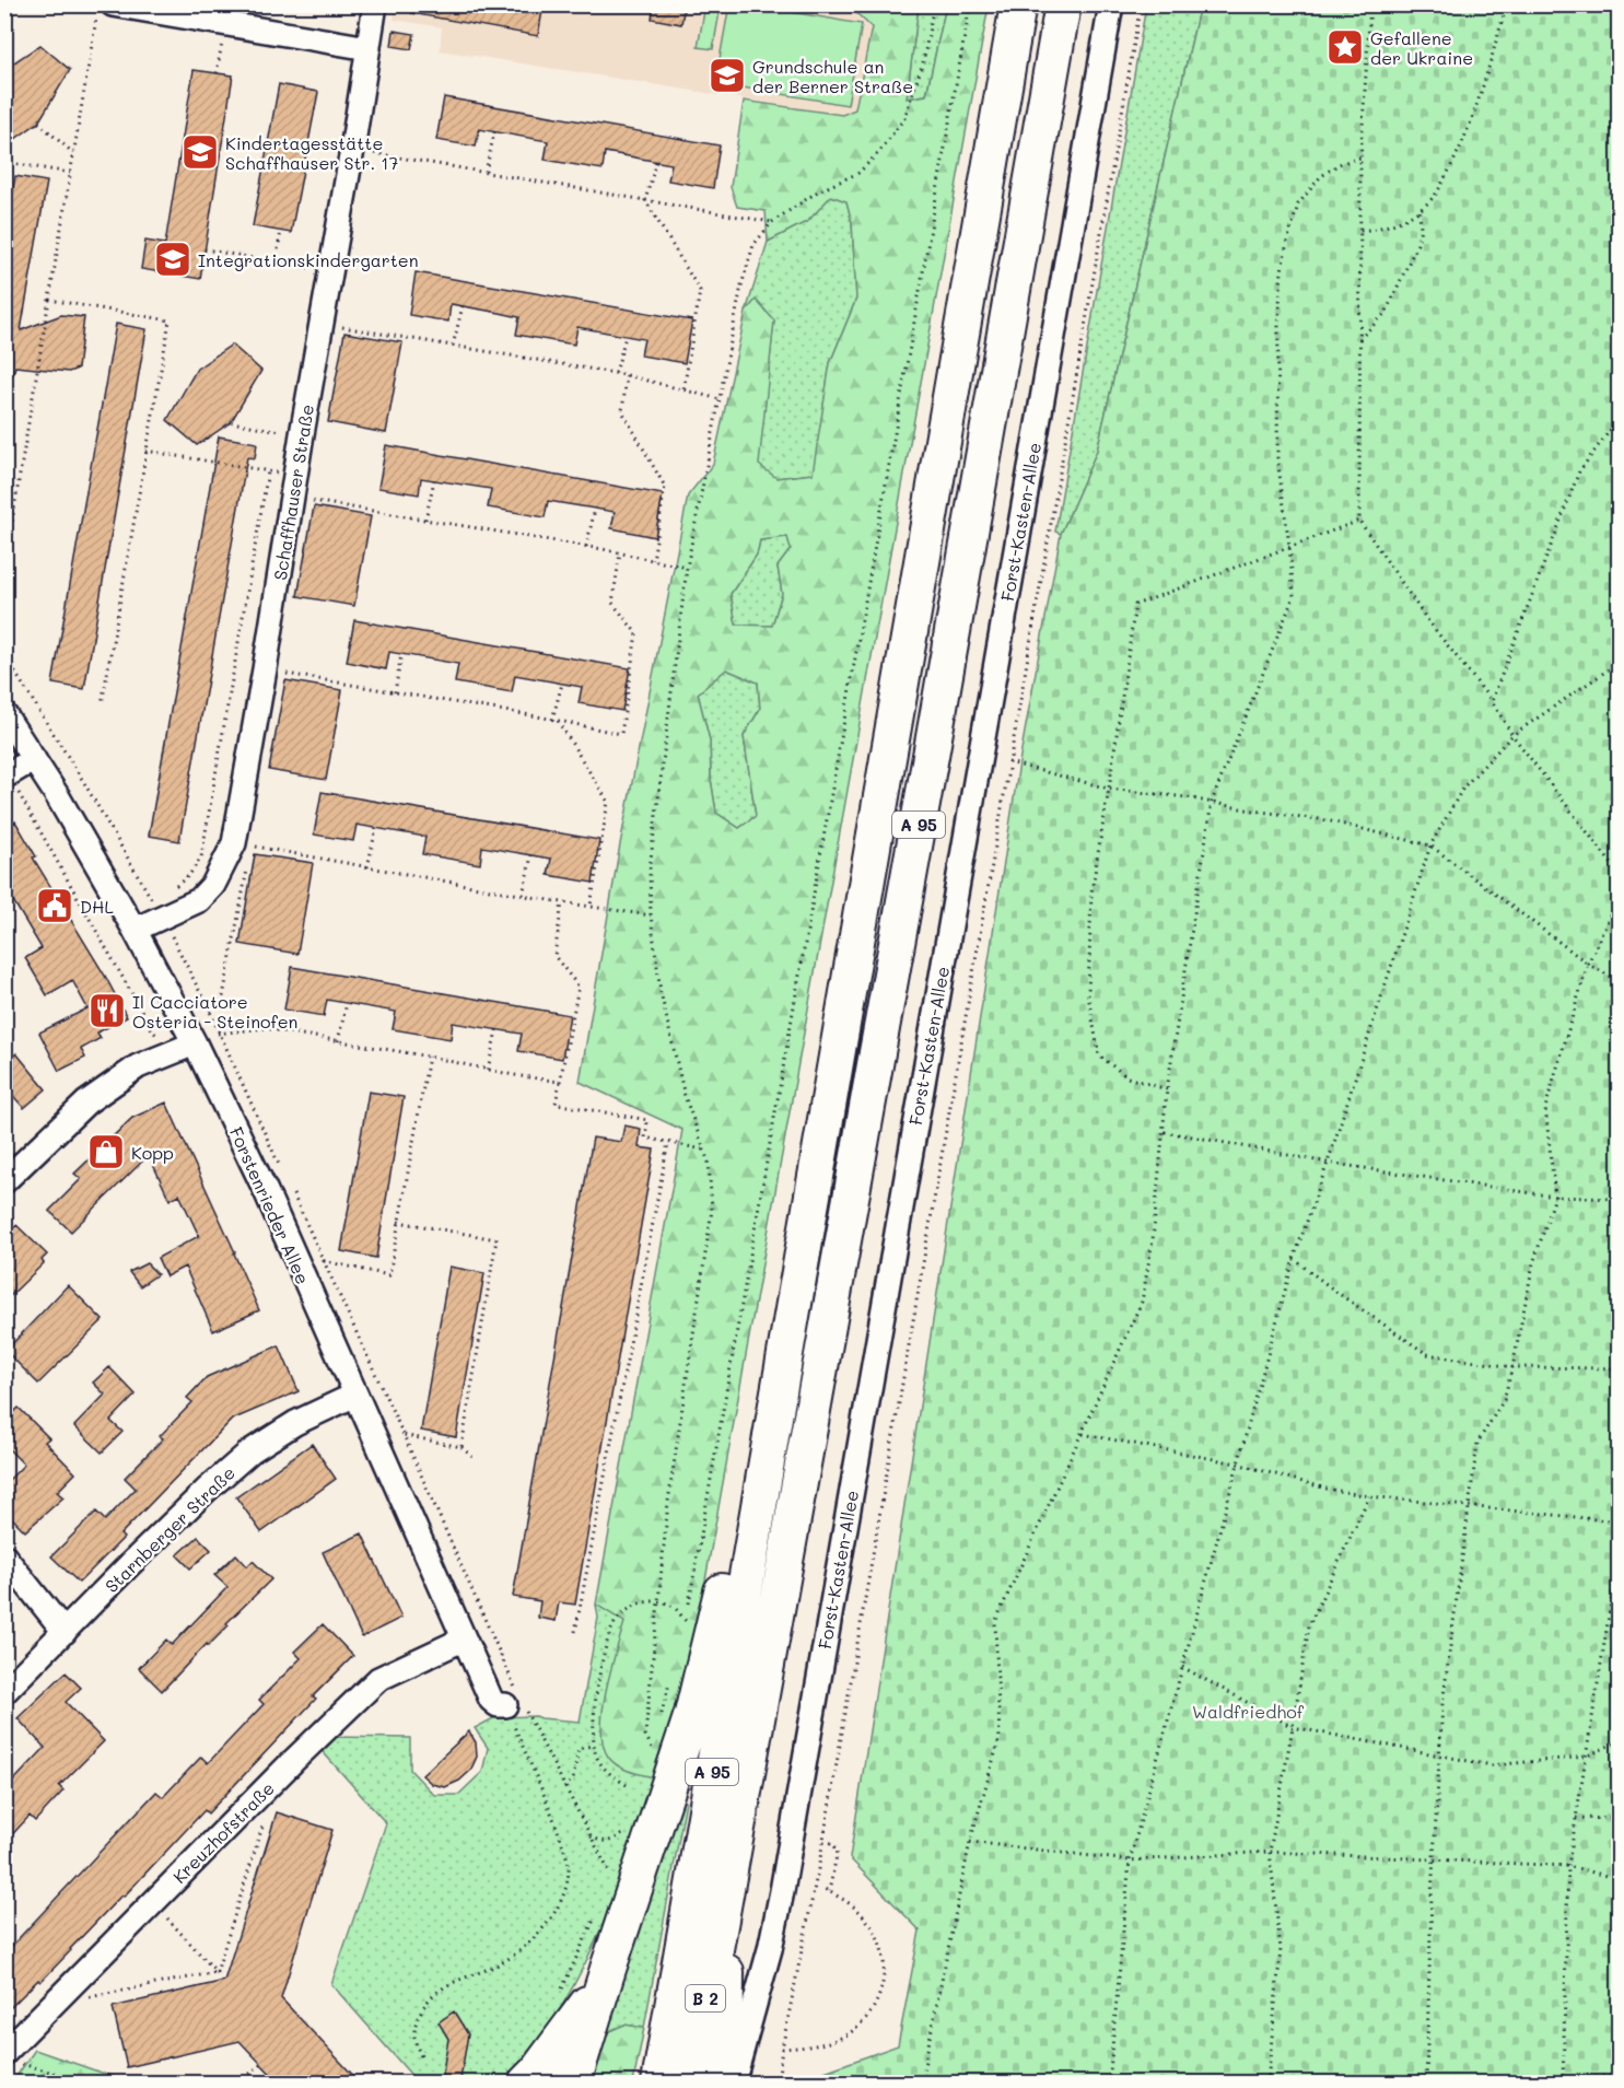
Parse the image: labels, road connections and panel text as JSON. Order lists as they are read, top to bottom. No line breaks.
{"streets":{"highway":["A 95","B 2"],"street":["Schaffhauser Straße","Forst-Kasten-Allee","Forstenrieder Allee","Starnberger Straße","Kreuzhofstraße"]},"crossings":[["Schaffhauser Straße","Forstenrieder Allee"],["A 95","B 2"],["Forstenrieder Allee","Starnberger Straße"],["Forstenrieder Allee","Kreuzhofstraße"]],"parks":["Waldfriedhof"],"places":{"place":["Gefallene der Ukraine"],"school or university":["Grundschule an der Berner Straße","Kindertagesstätte Schaffhauser Str. 17","Integrationskindergarten"],"public building":["DHL"],"restaurant":["Il Cacciatore Osteria - Steinofen"],"shop":["Kopp"]}}
